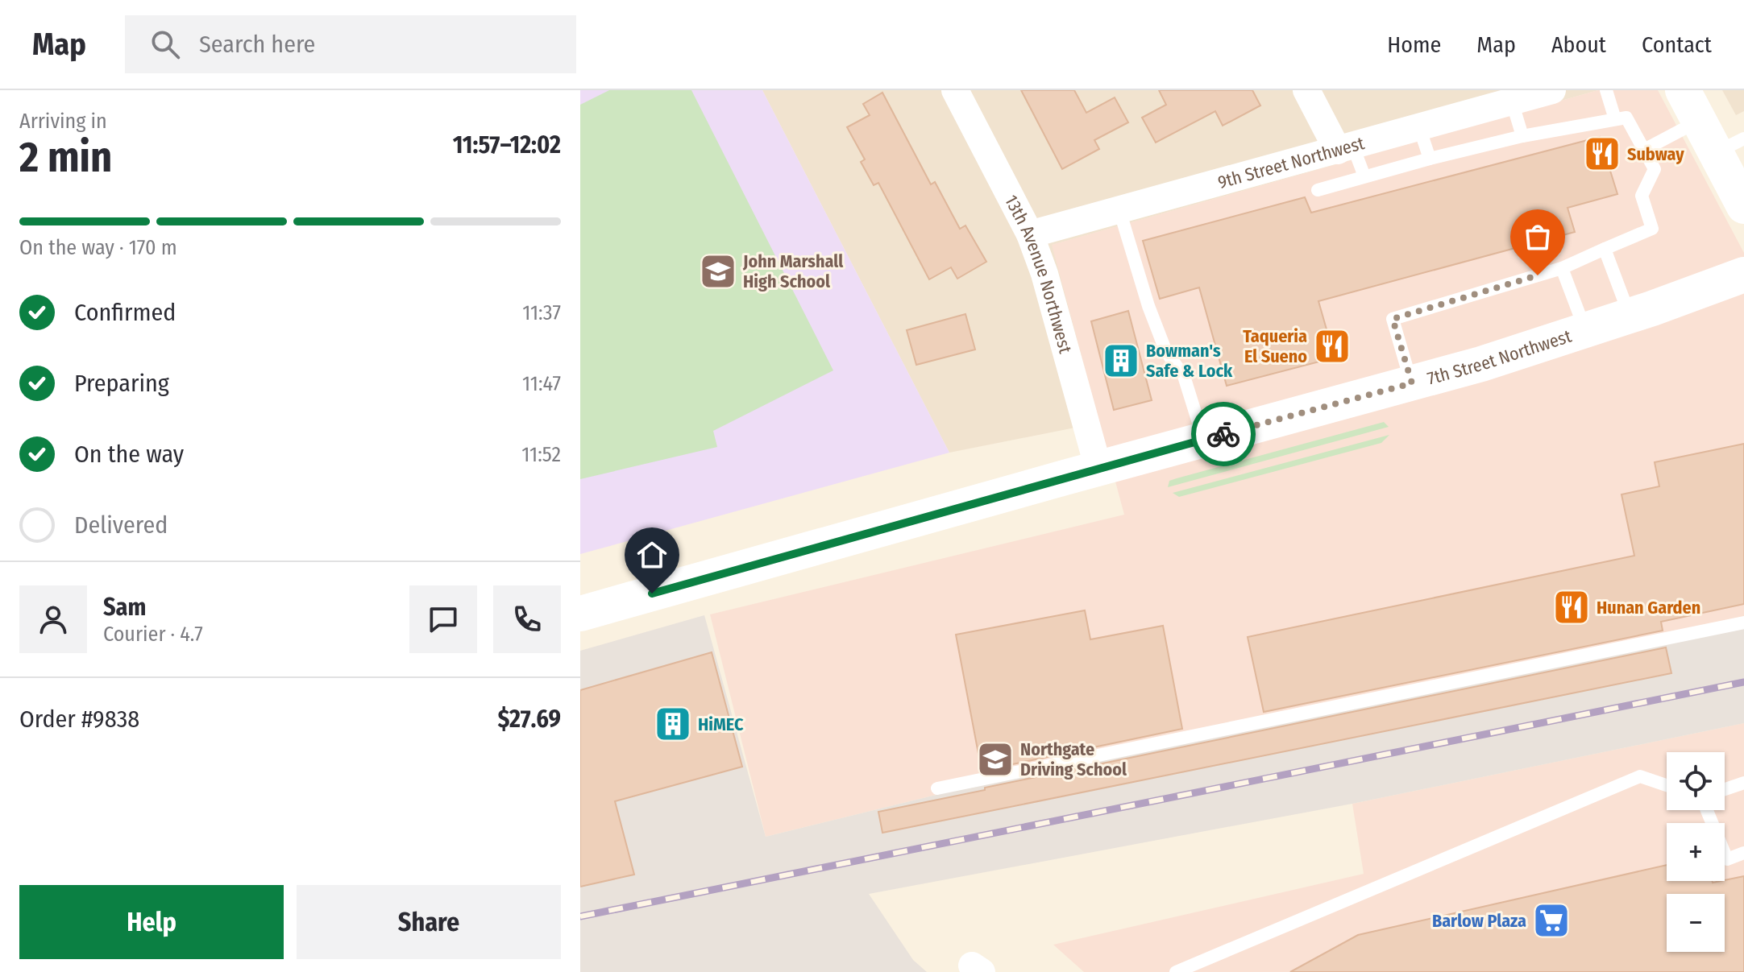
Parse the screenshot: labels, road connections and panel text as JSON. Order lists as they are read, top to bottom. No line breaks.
{"streets":{"main road":["7th Street Northwest"],"street":["9th Street Northwest","13th Avenue Northwest"]},"crossings":[["9th Street Northwest","13th Avenue Northwest"],["13th Avenue Northwest","7th Street Northwest"]],"places":{"restaurant":["Subway","Taqueria El Sueno","Hunan Garden"],"school or university":["John Marshall High School","Northgate Driving School"],"building":["Bowman's Safe & Lock","HiMEC"],"supermarket":["Barlow Plaza"]},"page":{"header":"Map","search":"Search here","nav":["Home","Map","About","Contact"],"heading":["2 min","Arriving in","11:57–12:02"],"panel":["Sam","Courier · 4.7","Order #9838","$27.69"],"bar":"On the way · 170 m","list":[["Confirmed","11:37"],["Preparing","11:47"],["On the way","11:52"],"Delivered"],"map_buttons":["+","−"],"buttons":["Help","Share"]}}
